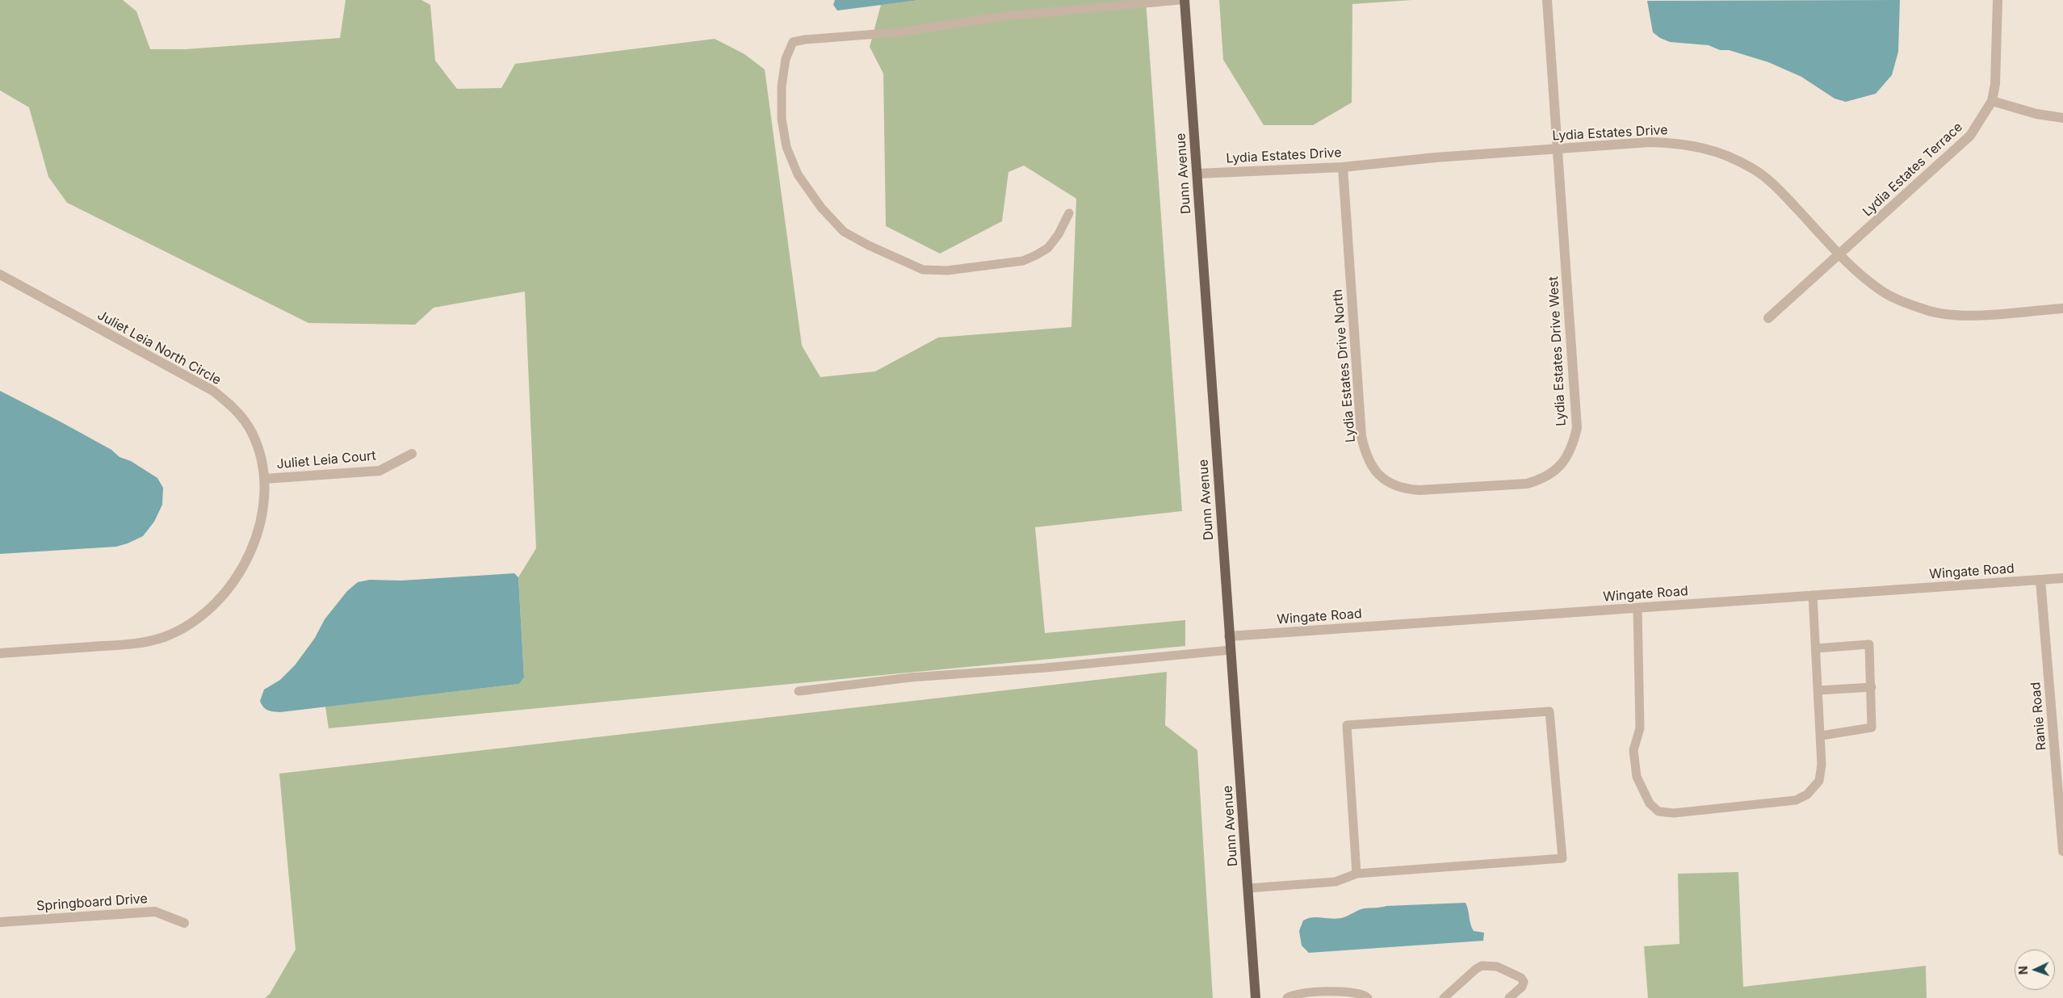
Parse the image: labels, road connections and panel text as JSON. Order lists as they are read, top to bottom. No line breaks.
{"streets":{"main road":["Dunn Avenue"],"street":["Lydia Estates Drive","Lydia Estates Terrace","Juliet Leia North Circle","Lydia Estates Drive West","Lydia Estates Drive North","Juliet Leia Court","Wingate Road","Ranie Road","Springboard Drive"]},"crossings":[["Lydia Estates Drive","Lydia Estates Terrace"],["Lydia Estates Drive","Dunn Avenue"],["Lydia Estates Drive","Lydia Estates Drive West"],["Lydia Estates Drive","Lydia Estates Drive North"],["Dunn Avenue","Wingate Road"],["Juliet Leia North Circle","Juliet Leia Court"],["Lydia Estates Drive West","Lydia Estates Drive North"],["Wingate Road","Ranie Road"]],"north":"left"}
